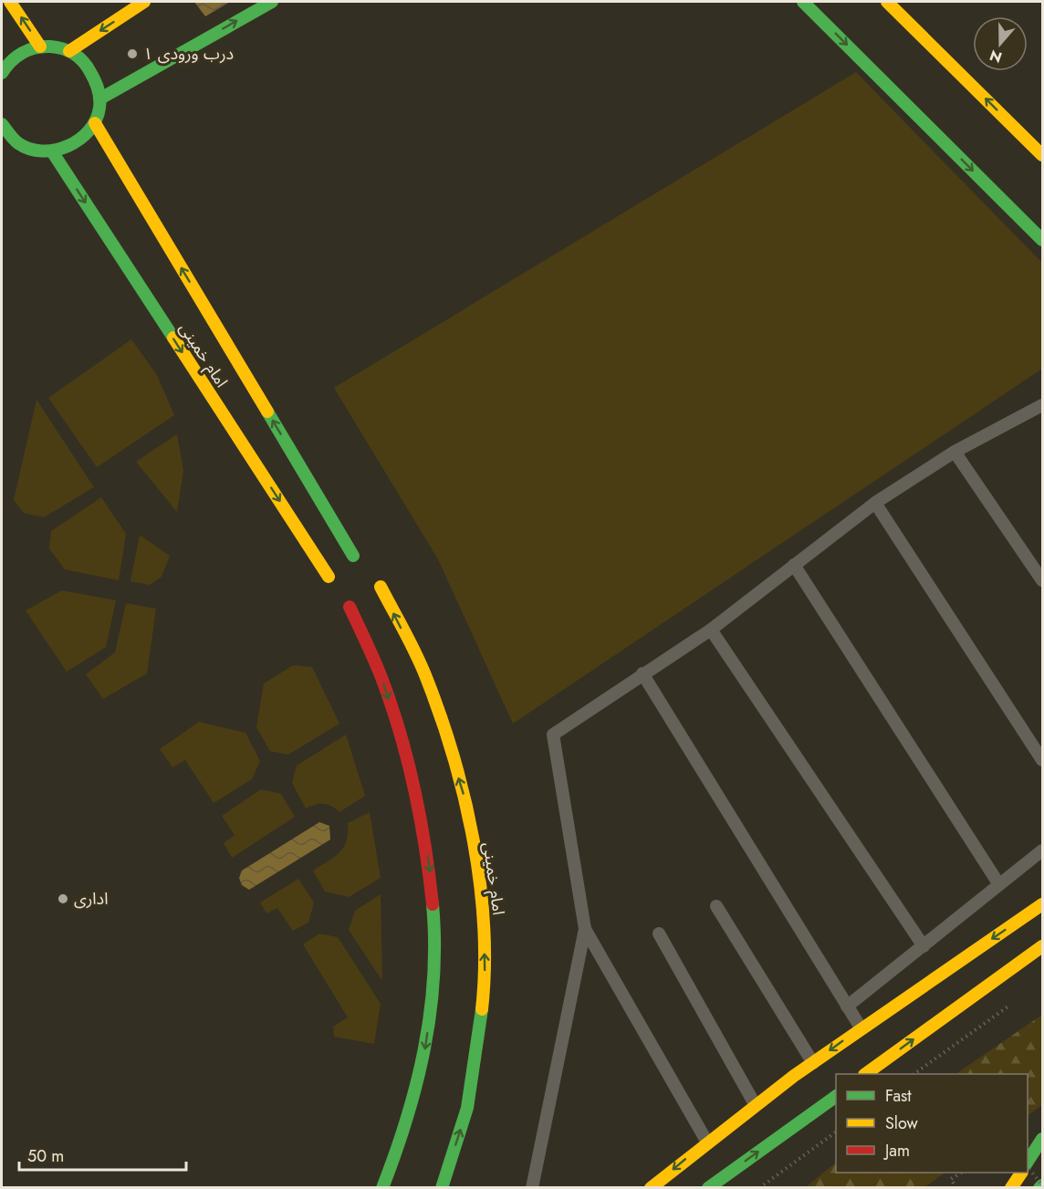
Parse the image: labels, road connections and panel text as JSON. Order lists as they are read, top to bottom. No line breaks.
{"streets":{"street":["امام خمینی"]},"places":["درب ورودی ۱","اداری"],"legend":["Fast","Slow","Jam"],"scale_bar":"50 m","north":"bottom"}
